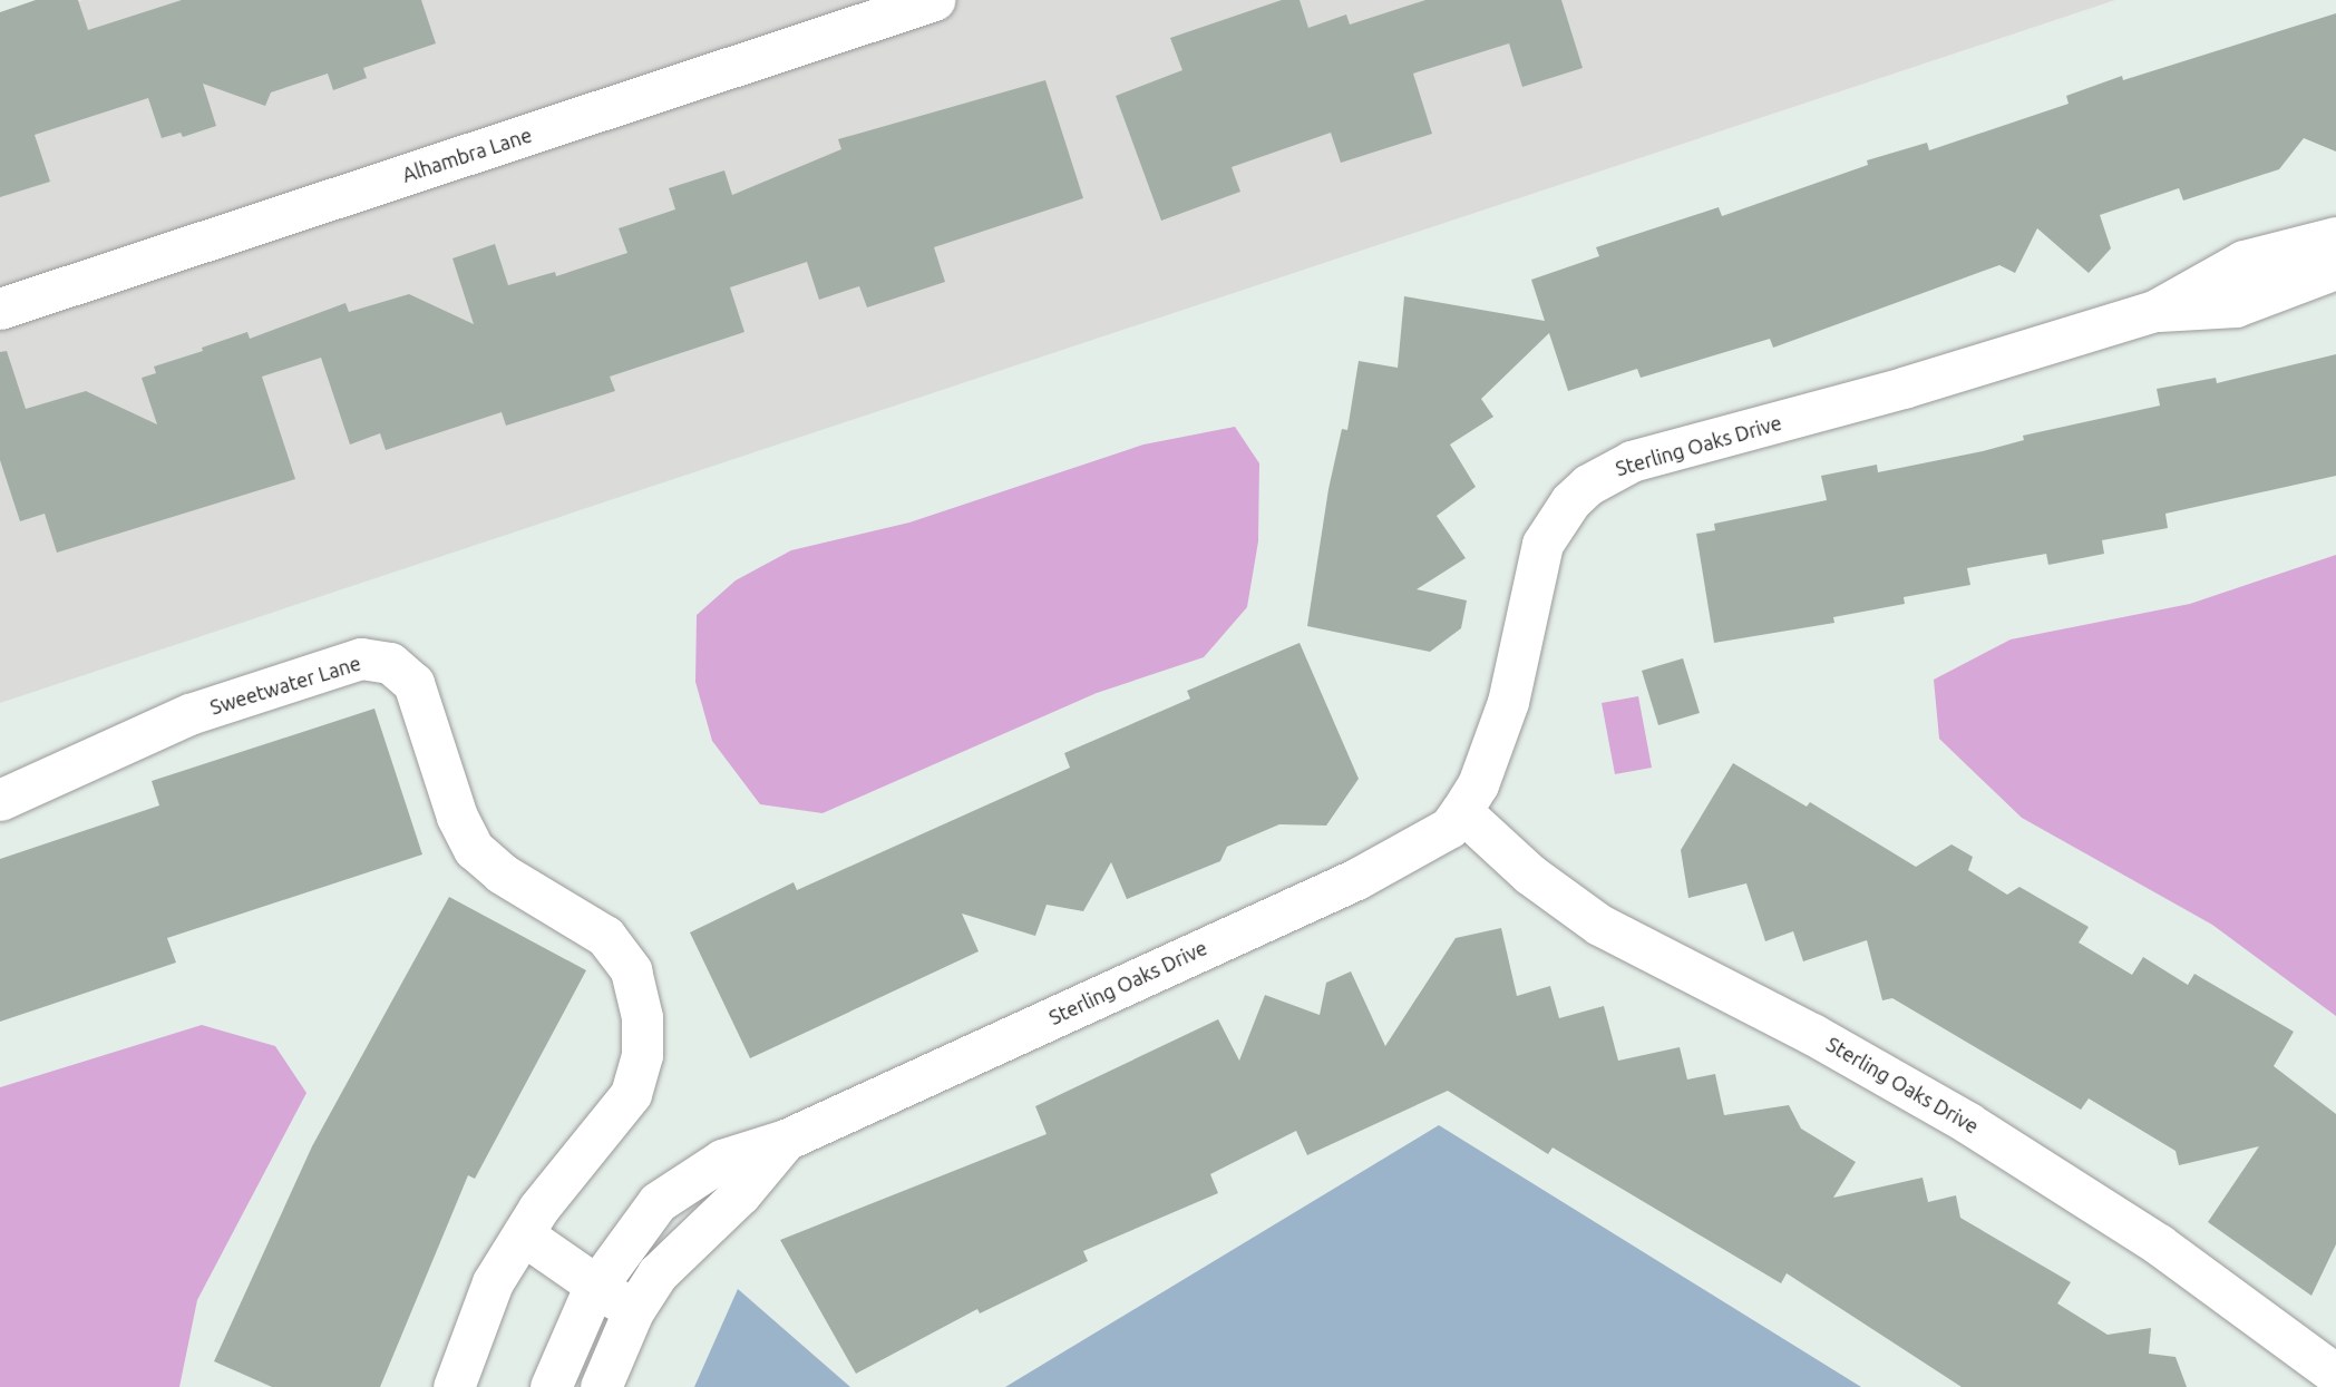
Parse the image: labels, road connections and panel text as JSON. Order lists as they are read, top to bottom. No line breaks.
{"streets":{"street":["Alhambra Lane","Sterling Oaks Drive","Sweetwater Lane"]}}
